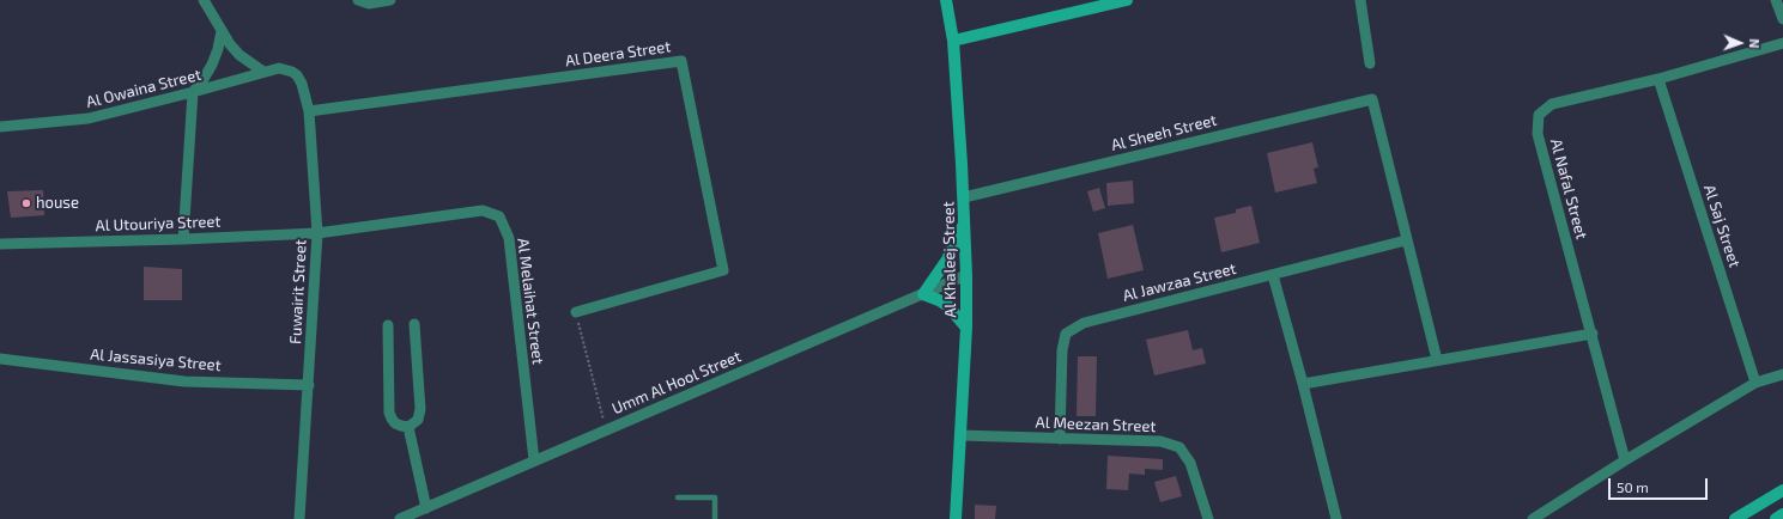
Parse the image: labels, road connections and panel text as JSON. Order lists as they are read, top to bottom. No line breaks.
{"streets":{"street":["Al Deera Street","Al Owaina Street","Al Sheeh Street","Al Nafal Street","Al Utouriya Street","Al Saj Street","Al Khaleej Street","Al Jawzaa Street","Fuwairit Street","Al Melaihat Street","Al Jassasiya Street","Umm Al Hool Street","Al Meezan Street"]},"crossings":[["Al Deera Street","Fuwairit Street"],["Al Owaina Street","Fuwairit Street"],["Al Sheeh Street","Al Khaleej Street"],["Al Sheeh Street","Al Jawzaa Street"],["Al Nafal Street","Al Saj Street"],["Al Utouriya Street","Fuwairit Street"],["Al Utouriya Street","Al Melaihat Street"],["Al Khaleej Street","Umm Al Hool Street"],["Al Khaleej Street","Al Meezan Street"],["Al Jawzaa Street","Al Meezan Street"],["Fuwairit Street","Al Melaihat Street"],["Fuwairit Street","Al Jassasiya Street"],["Al Melaihat Street","Umm Al Hool Street"]],"places":["house"],"scale_bar":"50 m","north":"right"}
